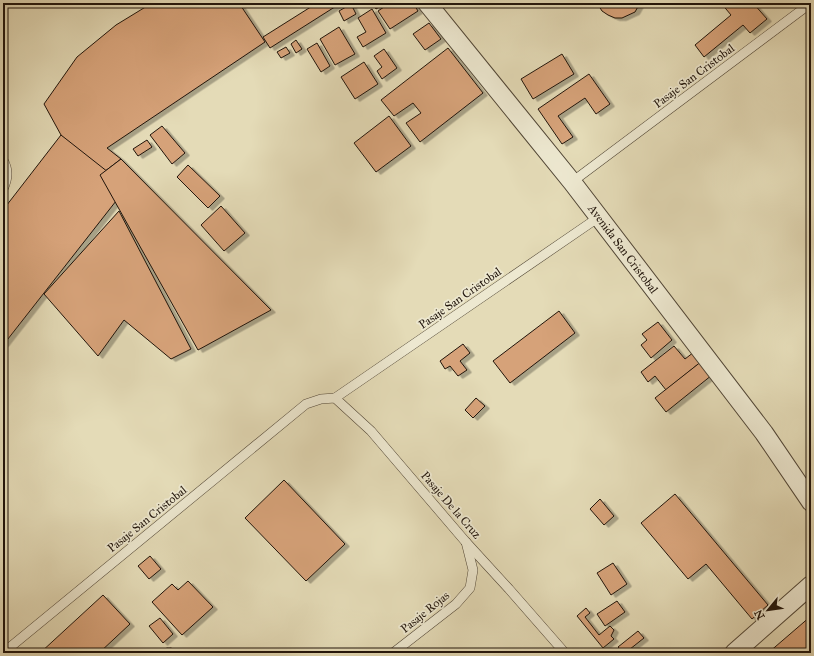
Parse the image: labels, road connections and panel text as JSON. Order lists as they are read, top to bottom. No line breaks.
{"streets":{"street":["Avenida San Cristobal"],"lane":["Pasaje San Cristobal","Pasaje De la Cruz","Pasaje Rojas"]},"crossings":[["Pasaje San Cristobal","Avenida San Cristobal"],["Pasaje San Cristobal","Pasaje De la Cruz"],["Pasaje De la Cruz","Pasaje Rojas"]],"north":"bottom left"}
